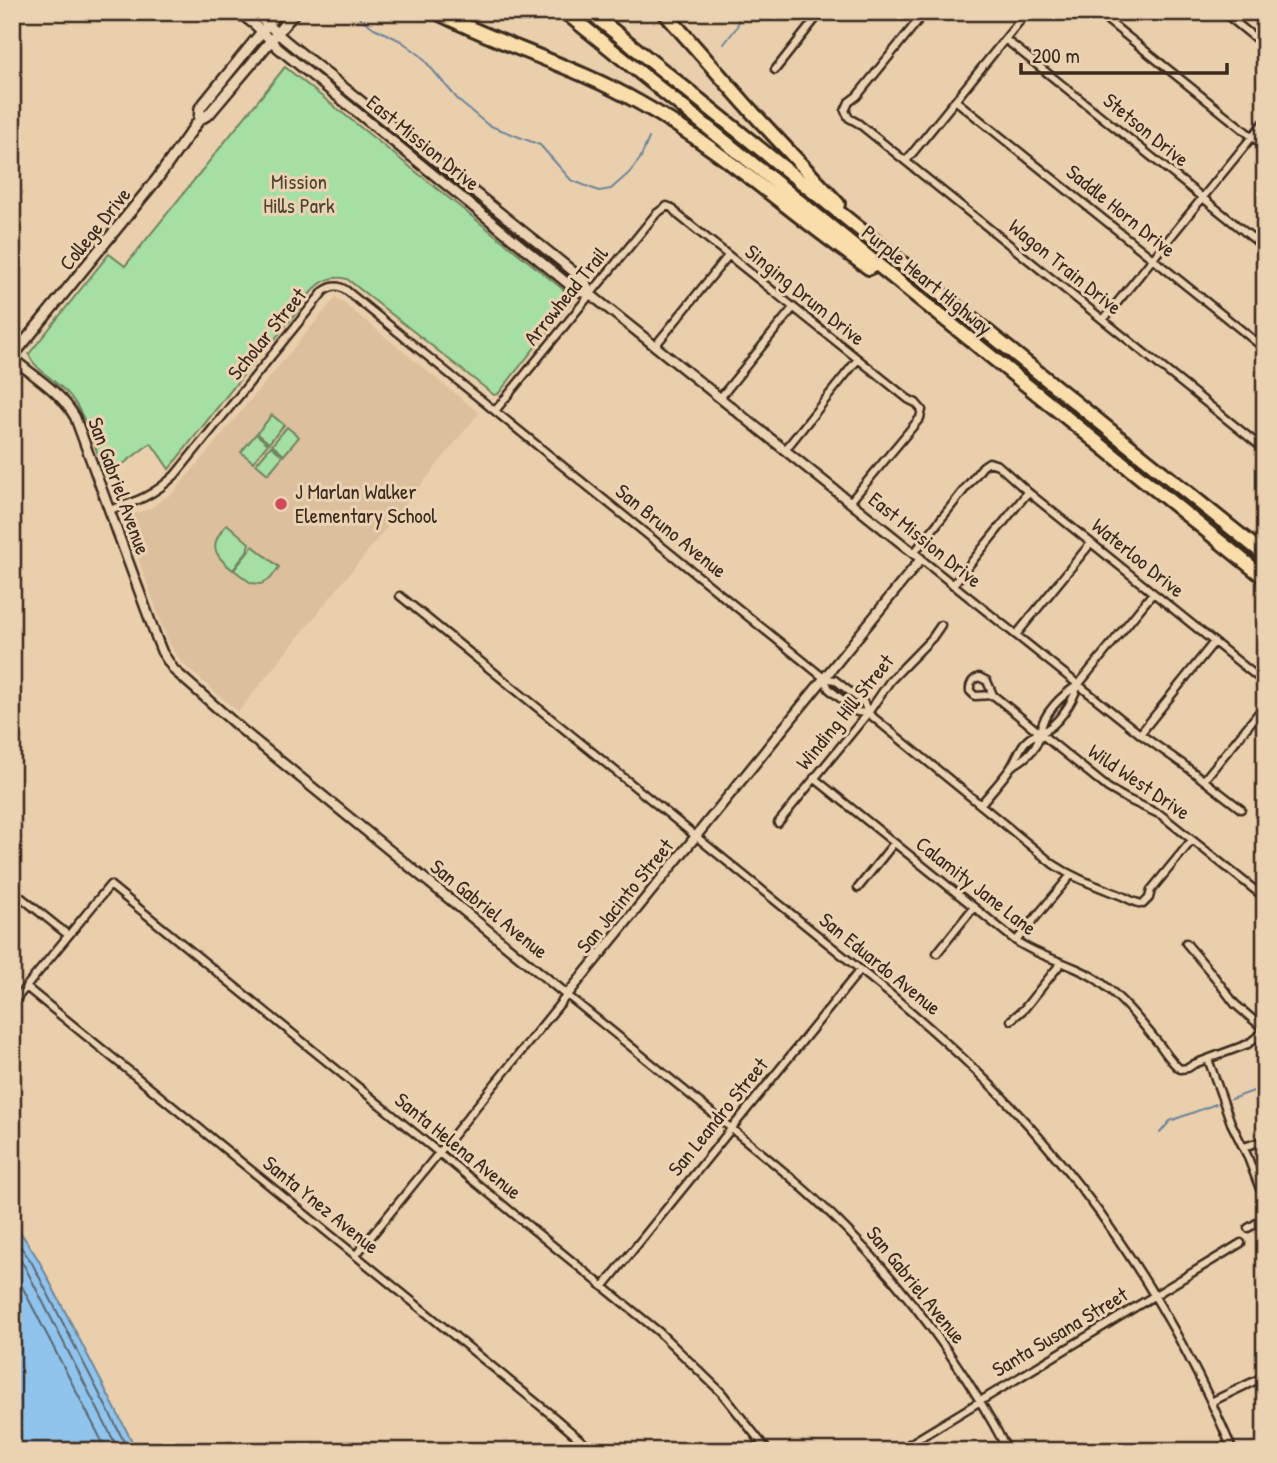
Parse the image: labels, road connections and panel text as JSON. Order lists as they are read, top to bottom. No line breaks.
{"streets":{"highway":["Purple Heart Highway"],"main road":["College Drive"],"street":["Stetson Drive","East Mission Drive","Saddle Horn Drive","Wagon Train Drive","Singing Drum Drive","Arrowhead Trail","Scholar Street","San Gabriel Avenue","San Bruno Avenue","Waterloo Drive","Winding Hill Street","Wild West Drive","Calamity Jane Lane","San Jacinto Street","San Eduardo Avenue","San Leandro Street","Santa Helena Avenue","Santa Ynez Avenue","Santa Susana Street"]},"crossings":[["East Mission Drive","College Drive"],["East Mission Drive","Singing Drum Drive"],["East Mission Drive","Arrowhead Trail"],["East Mission Drive","San Jacinto Street"],["College Drive","San Gabriel Avenue"],["Singing Drum Drive","Arrowhead Trail"],["Arrowhead Trail","Scholar Street"],["Arrowhead Trail","San Bruno Avenue"],["Scholar Street","San Gabriel Avenue"],["Scholar Street","San Bruno Avenue"],["San Gabriel Avenue","San Jacinto Street"],["San Gabriel Avenue","San Leandro Street"],["San Gabriel Avenue","Santa Susana Street"],["San Bruno Avenue","Winding Hill Street"],["San Bruno Avenue","Wild West Drive"],["San Bruno Avenue","San Jacinto Street"],["Waterloo Drive","San Jacinto Street"],["Winding Hill Street","Calamity Jane Lane"],["San Jacinto Street","San Eduardo Avenue"],["San Jacinto Street","Santa Helena Avenue"],["San Jacinto Street","Santa Ynez Avenue"],["San Eduardo Avenue","San Leandro Street"],["San Eduardo Avenue","Santa Susana Street"],["San Leandro Street","Santa Helena Avenue"]],"parks":["Mission Hills Park"],"places":["J Marlan Walker Elementary School"],"scale_bar":"200 m"}
